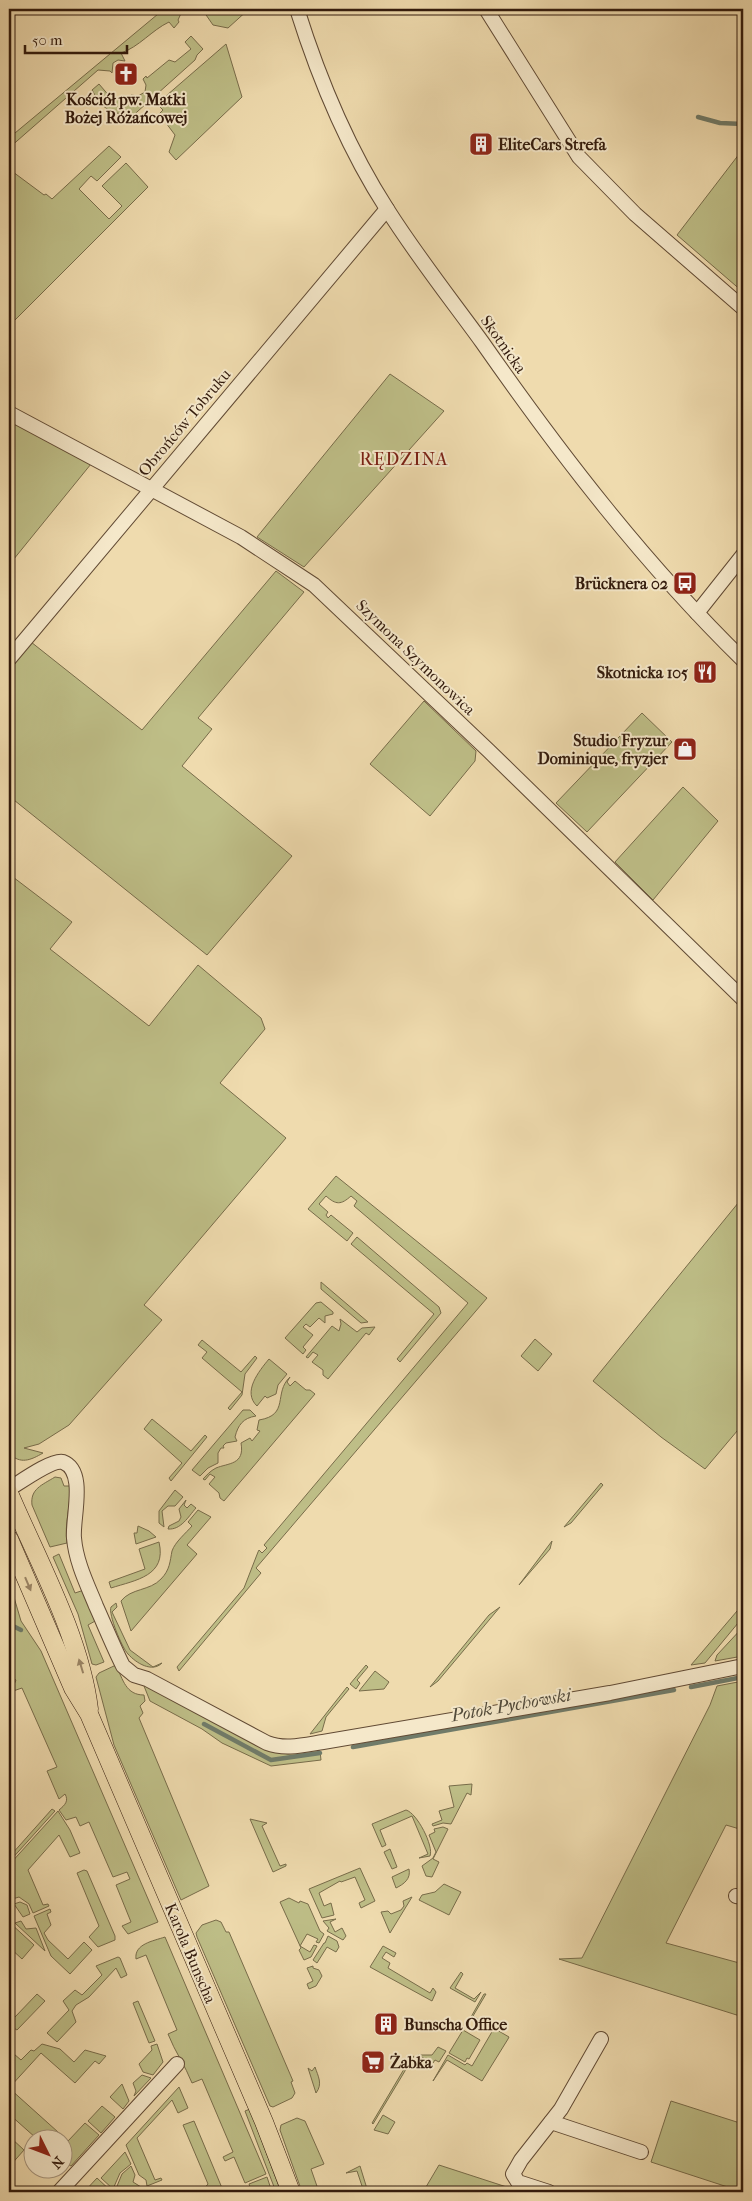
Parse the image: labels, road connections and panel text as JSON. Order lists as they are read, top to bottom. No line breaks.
{"streets":{"main road":["Karola Bunscha"],"street":["Skotnicka","Obrońców Tobruku","Szymona Szymonowica"]},"crossings":[["Skotnicka","Obrońców Tobruku"],["Obrońców Tobruku","Szymona Szymonowica"]],"districts":["RĘDZINA"],"water":["Potok Pychowski"],"places":{"church":["Kościół pw. Matki Bożej Różańcowej"],"building":["EliteCars Strefa","Bunscha Office"],"bus stop":["Brücknera 02"],"restaurant":["Skotnicka 105"],"shop":["Studio Fryzur Dominique, fryzjer"],"supermarket":["Żabka"]},"scale_bar":"50 m","north":"bottom right"}
